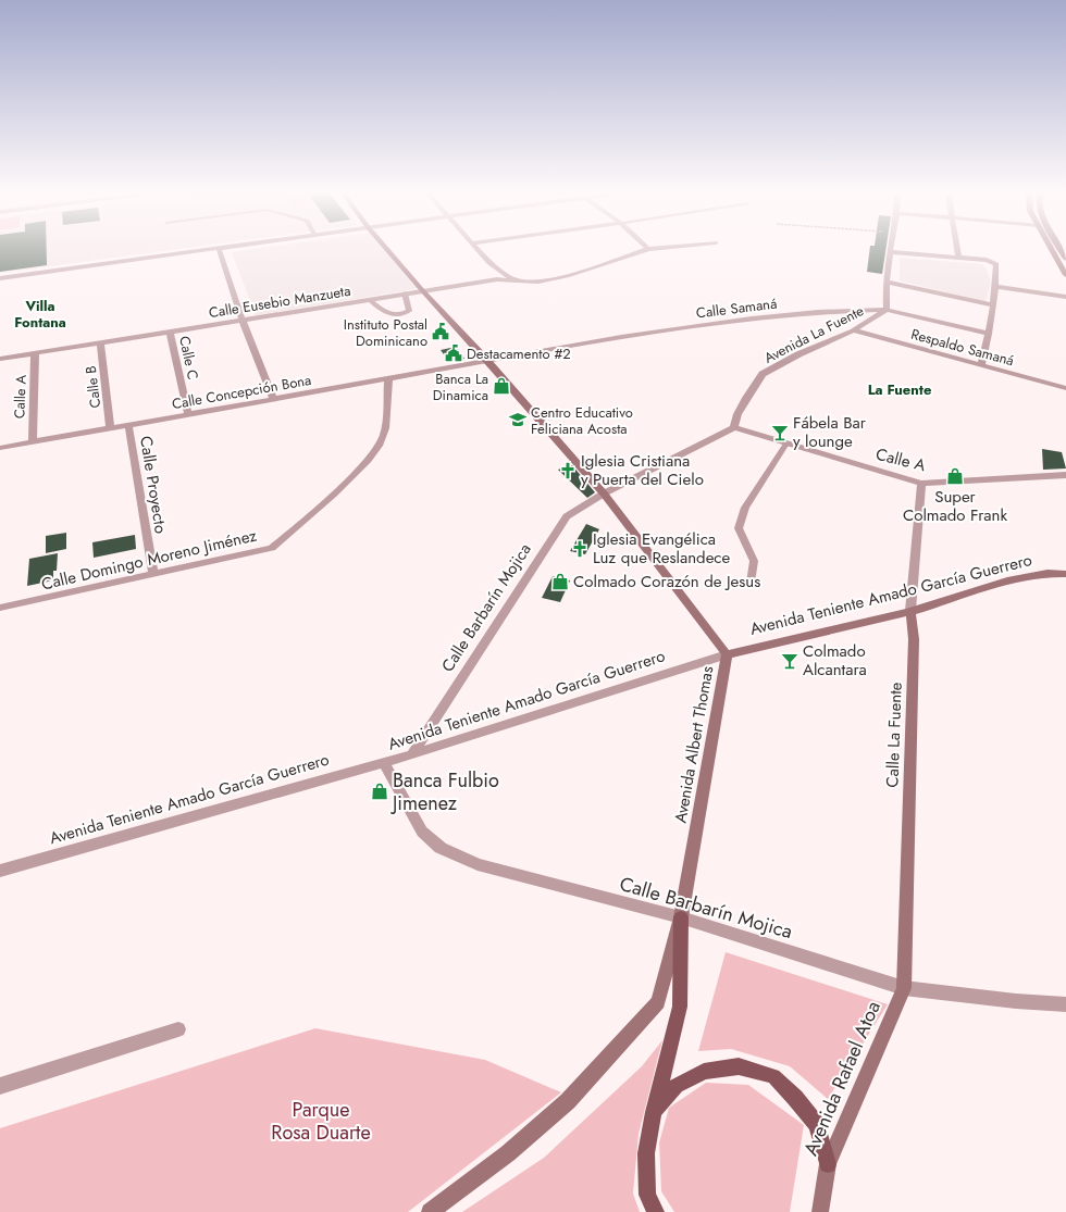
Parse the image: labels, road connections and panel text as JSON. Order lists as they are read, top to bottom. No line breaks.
{"streets":{"main road":["Avenida Teniente Amado García Guerrero","Calle La Fuente","Avenida Albert Thomas","Avenida Rafael Atoa"],"street":["Calle Eusebio Manzueta","Calle Samaná","Avenida La Fuente","Respaldo Samaná","Calle C","Calle B","Calle Concepción Bona","Calle A","Calle Proyecto","Calle Domingo Moreno Jiménez","Calle Barbarín Mojica"]},"crossings":[["Calle Eusebio Manzueta","Calle C"],["Calle Eusebio Manzueta","Calle B"],["Calle Eusebio Manzueta","Calle A"],["Calle Eusebio Manzueta","Avenida Albert Thomas"],["Calle Samaná","Avenida La Fuente"],["Calle Samaná","Calle Concepción Bona"],["Calle Samaná","Avenida Albert Thomas"],["Avenida La Fuente","Respaldo Samaná"],["Avenida La Fuente","Calle A"],["Calle C","Calle Concepción Bona"],["Calle B","Calle Concepción Bona"],["Calle Concepción Bona","Calle A"],["Calle Concepción Bona","Calle Proyecto"],["Calle Concepción Bona","Calle Domingo Moreno Jiménez"],["Calle Concepción Bona","Avenida Albert Thomas"],["Calle A","Calle La Fuente"],["Calle Proyecto","Calle Domingo Moreno Jiménez"],["Avenida Teniente Amado García Guerrero","Calle Barbarín Mojica"],["Avenida Teniente Amado García Guerrero","Calle La Fuente"],["Avenida Teniente Amado García Guerrero","Avenida Albert Thomas"],["Calle Barbarín Mojica","Calle La Fuente"],["Calle Barbarín Mojica","Avenida Albert Thomas"],["Calle Barbarín Mojica","Avenida Rafael Atoa"],["Calle La Fuente","Avenida Rafael Atoa"]],"districts":["Villa Fontana","La Fuente"],"parks":["Parque Rosa Duarte"],"places":{"public building":["Instituto Postal Dominicano","Destacamento #2"],"shop":["Banca La Dinamica","Super Colmado Frank","Colmado Corazón de Jesus","Banca Fulbio Jimenez"],"school or university":["Centro Educativo Feliciana Acosta"],"bar":["Fábela Bar y lounge","Colmado Alcantara"],"church":["Iglesia Cristiana y Puerta del Cielo","Iglesia Evangélica Luz que Reslandece"]}}
